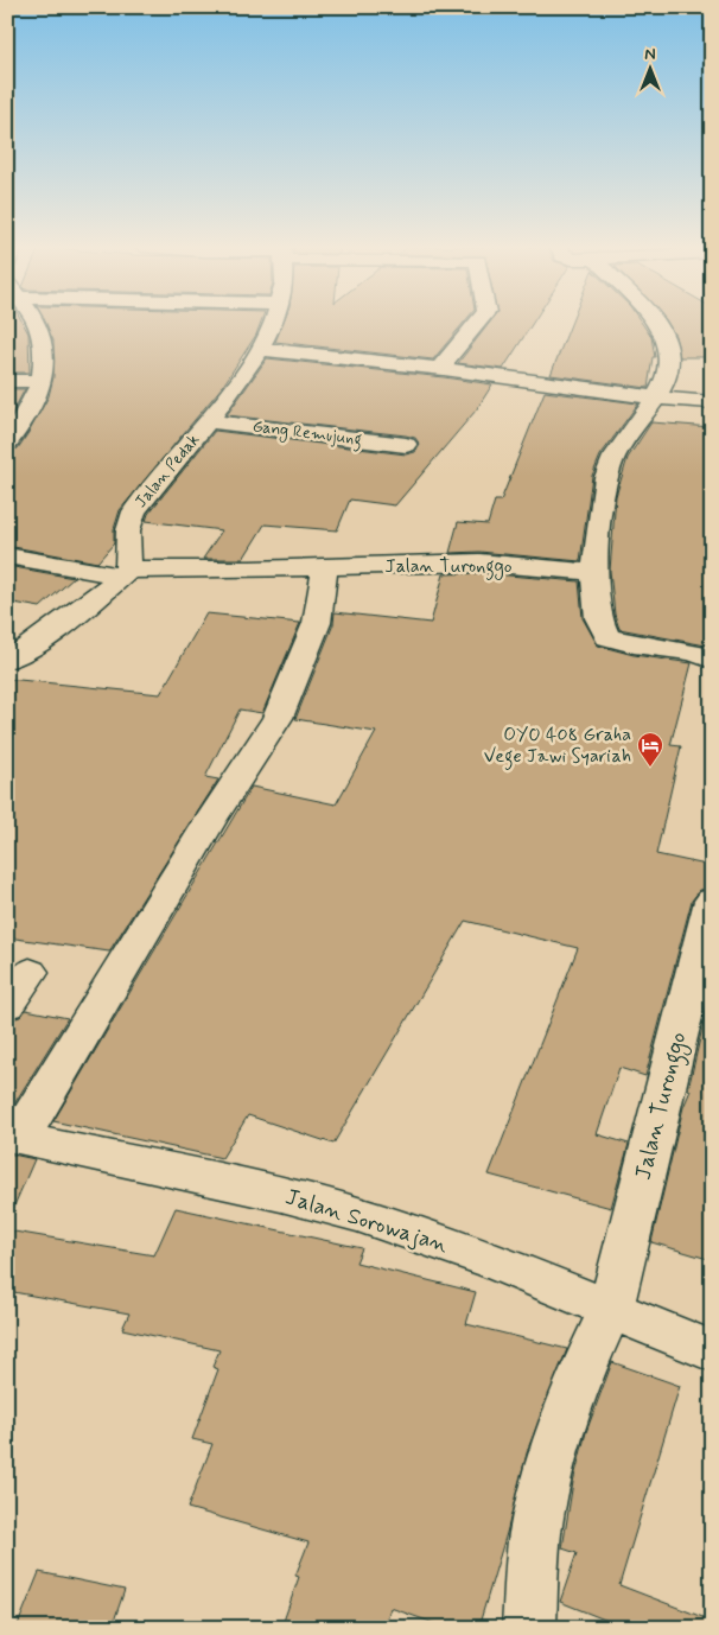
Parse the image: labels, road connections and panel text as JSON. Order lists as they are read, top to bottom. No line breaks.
{"streets":{"street":["Gang Remujung","Jalan Pedak","Jalan Turonggo","Jalan Sorowajan"]},"crossings":[["Gang Remujung","Jalan Pedak"],["Jalan Pedak","Jalan Turonggo"],["Jalan Turonggo","Jalan Sorowajan"]],"places":{"hotel":["OYO 408 Graha Vege Jawi Syariah"]},"north":"top"}
